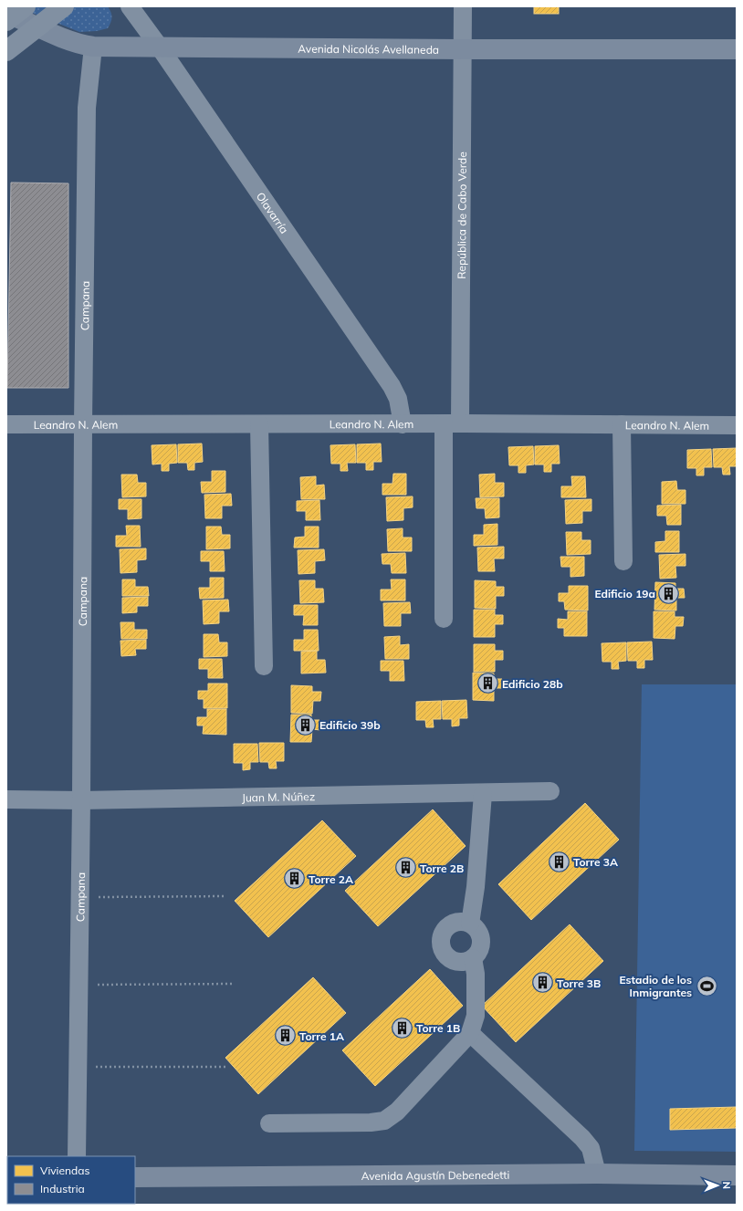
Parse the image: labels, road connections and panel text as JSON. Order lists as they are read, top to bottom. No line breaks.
{"streets":{"main road":["Avenida Nicolás Avellaneda","Avenida Agustín Debenedetti"],"street":["Olavarría","República de Cabo Verde","Campana","Leandro N. Alem","Juan M. Núñez"]},"crossings":[["Avenida Nicolás Avellaneda","Olavarría"],["Avenida Nicolás Avellaneda","República de Cabo Verde"],["Avenida Nicolás Avellaneda","Campana"],["Olavarría","Leandro N. Alem"],["República de Cabo Verde","Leandro N. Alem"],["Campana","Leandro N. Alem"],["Campana","Juan M. Núñez"]],"places":{"building":["Edificio 19a","Edificio 28b","Edificio 39b","Torre 3A","Torre 2B","Torre 2A","Torre 3B","Torre 1B","Torre 1A"],"sports":["Estadio de los Inmigrantes"]},"legend":["Viviendas","Industria"],"north":"right"}
